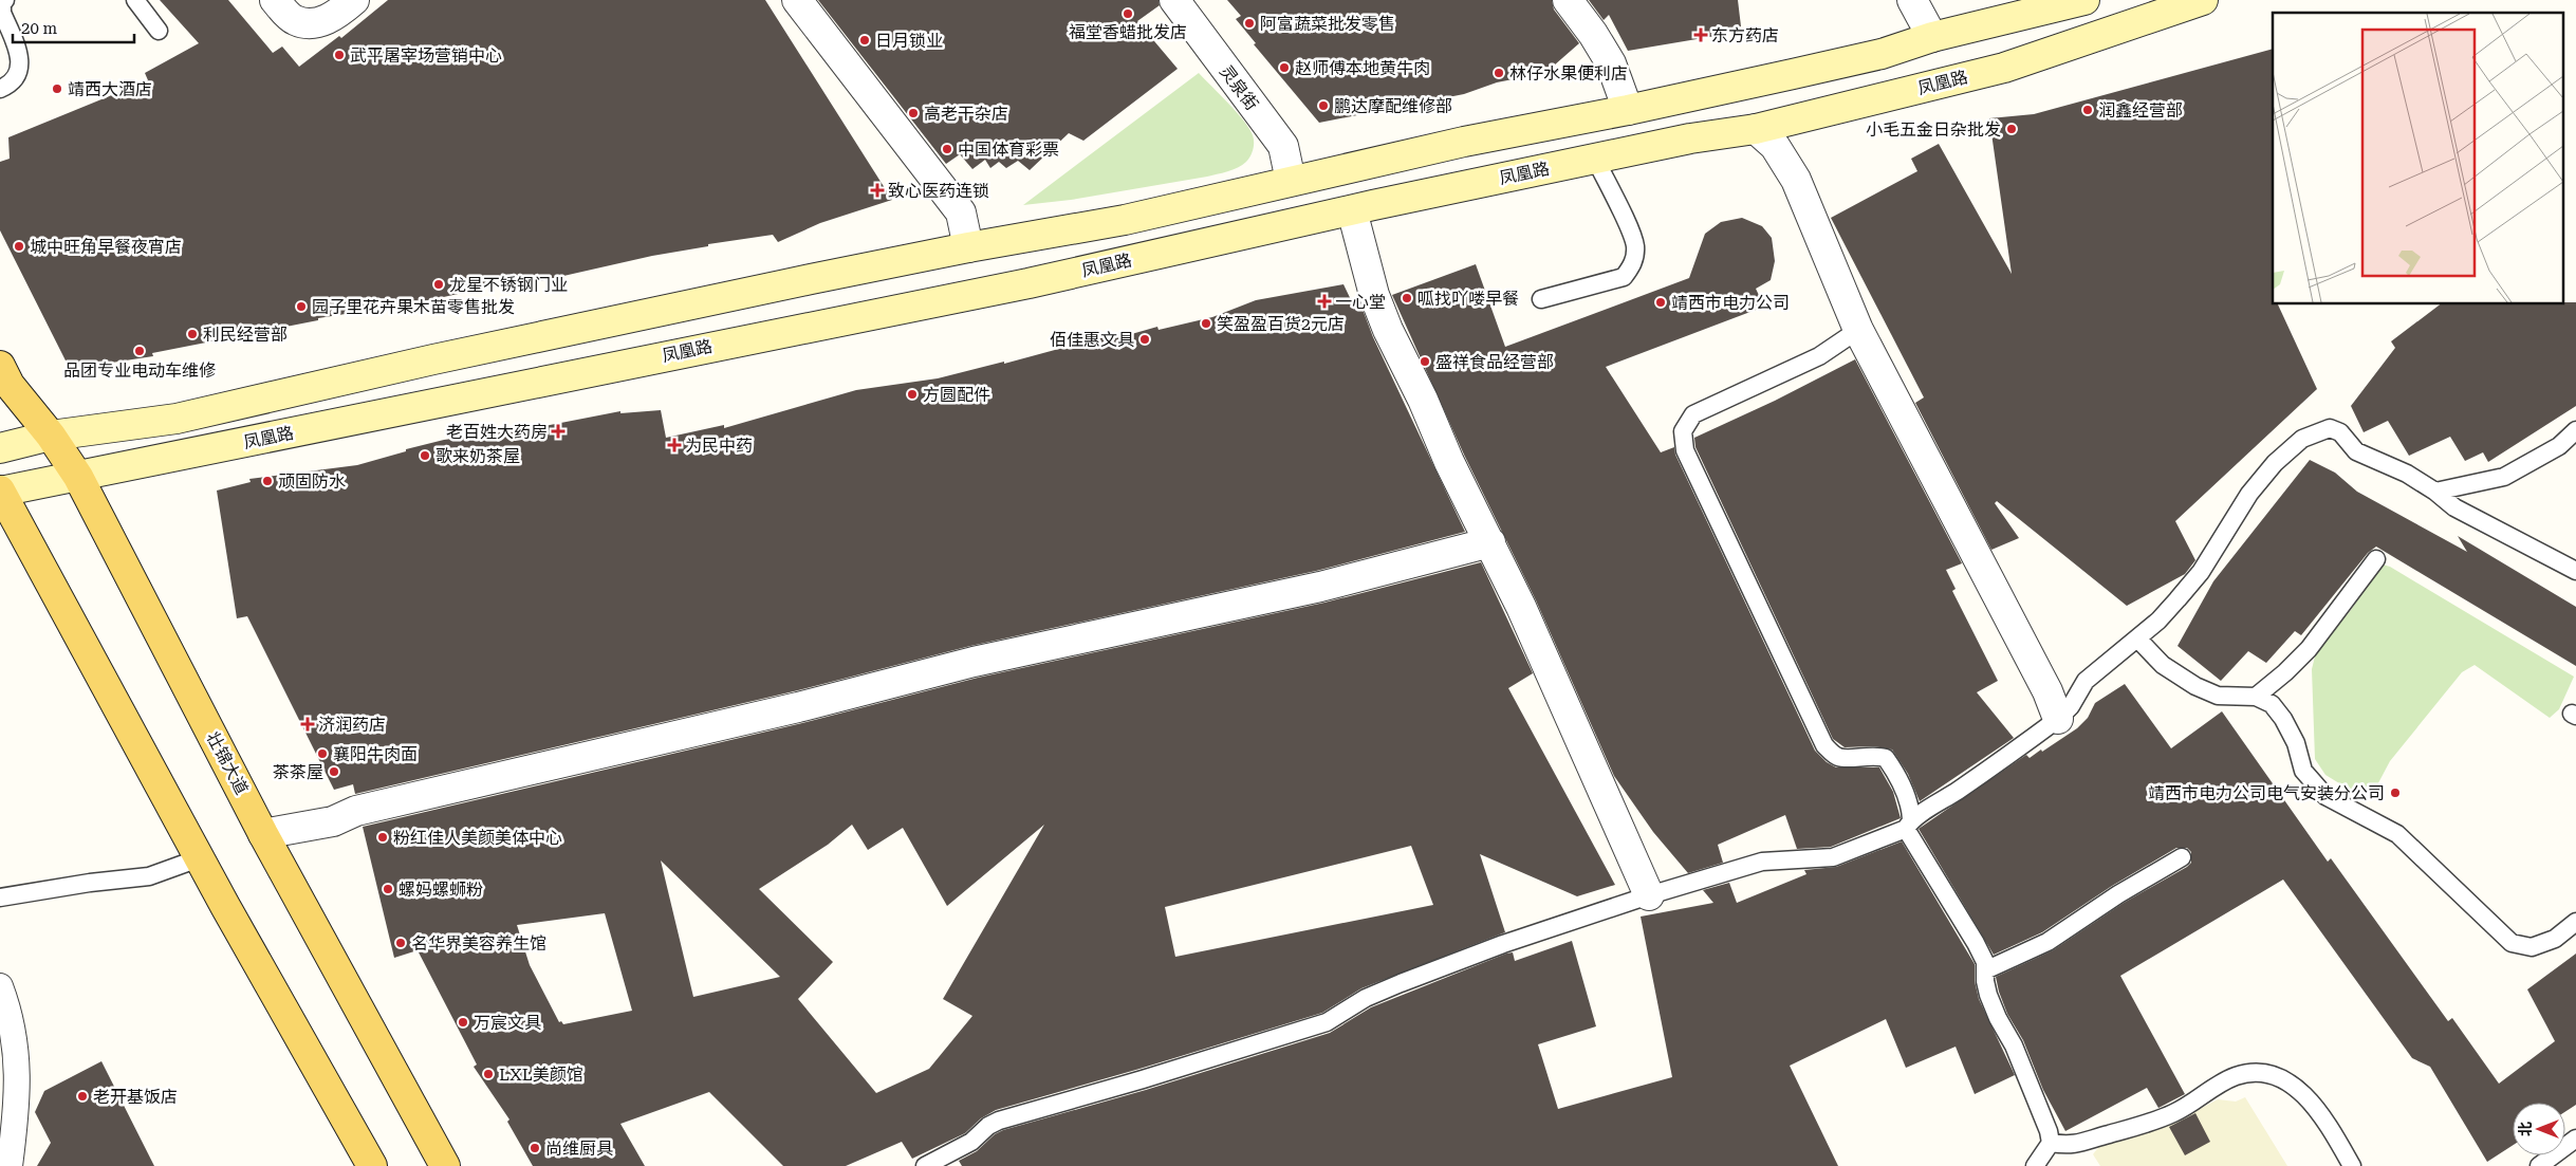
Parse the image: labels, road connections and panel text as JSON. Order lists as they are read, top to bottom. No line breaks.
{"streets":{"main road":["凤凰路","壮锦大道"],"street":["灵泉街"]},"crossings":[["凤凰路","壮锦大道"]],"places":{"other":["福堂香蜡批发店","阿富蔬菜批发零售","日月锁业","武平屠宰场营销中心","赵师傅本地黄牛肉","林仔水果便利店","靖西大酒店","鹏达摩配维修部","润鑫经营部","高老干杂店","小毛五金日杂批发","中国体育彩票","城中旺角早餐夜宵店","龙星不锈钢门业","呱找吖喽早餐","靖西市电力公司","园子里花卉果木苗零售批发","笑盈盈百货2元店","利民经营部","佰佳惠文具","品团专业电动车维修","盛祥食品经营部","方圆配件","歌来奶茶屋","顽固防水","襄阳牛肉面","茶茶屋","靖西市电力公司电气安装分公司","粉红佳人美颜美体中心","螺妈螺蛳粉","名华界美容养生馆","万宸文具","LXL美颜馆","老开基饭店","尚维厨具"],"health":["东方药店","致心医药连锁","一心堂","老百姓大药房","为民中药","济润药店"]},"scale_bar":"20 m","north":"left"}
